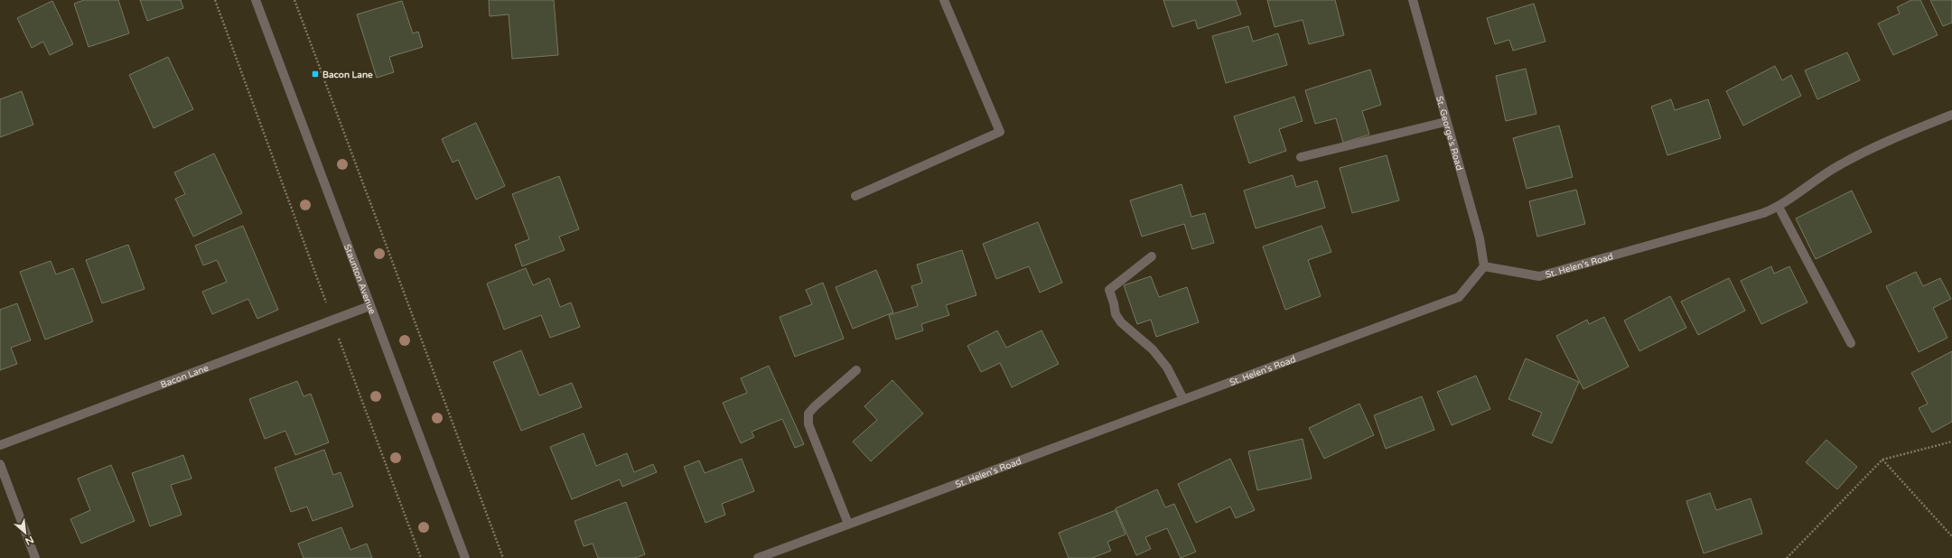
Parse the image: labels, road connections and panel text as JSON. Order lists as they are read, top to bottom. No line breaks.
{"streets":{"street":["St. George's Road","St. Helen's Road","Staunton Avenue","Bacon Lane"]},"crossings":[["St. George's Road","St. Helen's Road"],["Staunton Avenue","Bacon Lane"]],"places":{"transit":["Bacon Lane"]},"north":"bottom right"}
